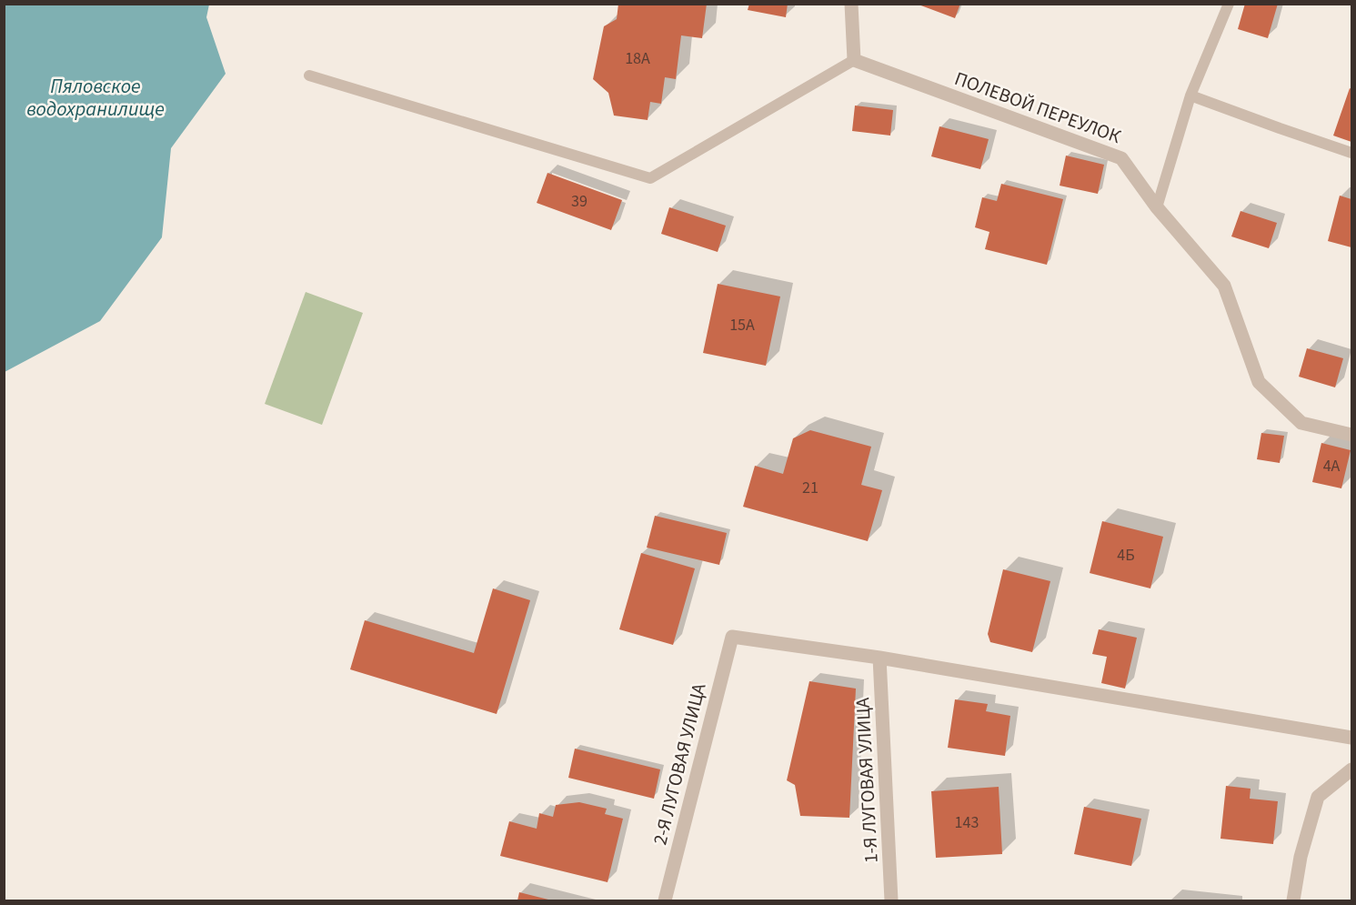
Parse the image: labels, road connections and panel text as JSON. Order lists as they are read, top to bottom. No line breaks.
{"streets":{"street":["ПОЛЕВОЙ ПЕРЕУЛОК","2-Я ЛУГОВАЯ УЛИЦА","1-Я ЛУГОВАЯ УЛИЦА"]},"crossings":[["2-Я ЛУГОВАЯ УЛИЦА","1-Я ЛУГОВАЯ УЛИЦА"]],"water":["Пяловское водохранилище"],"house_numbers":["18А","39","15А","4А","21","4Б","143"]}
